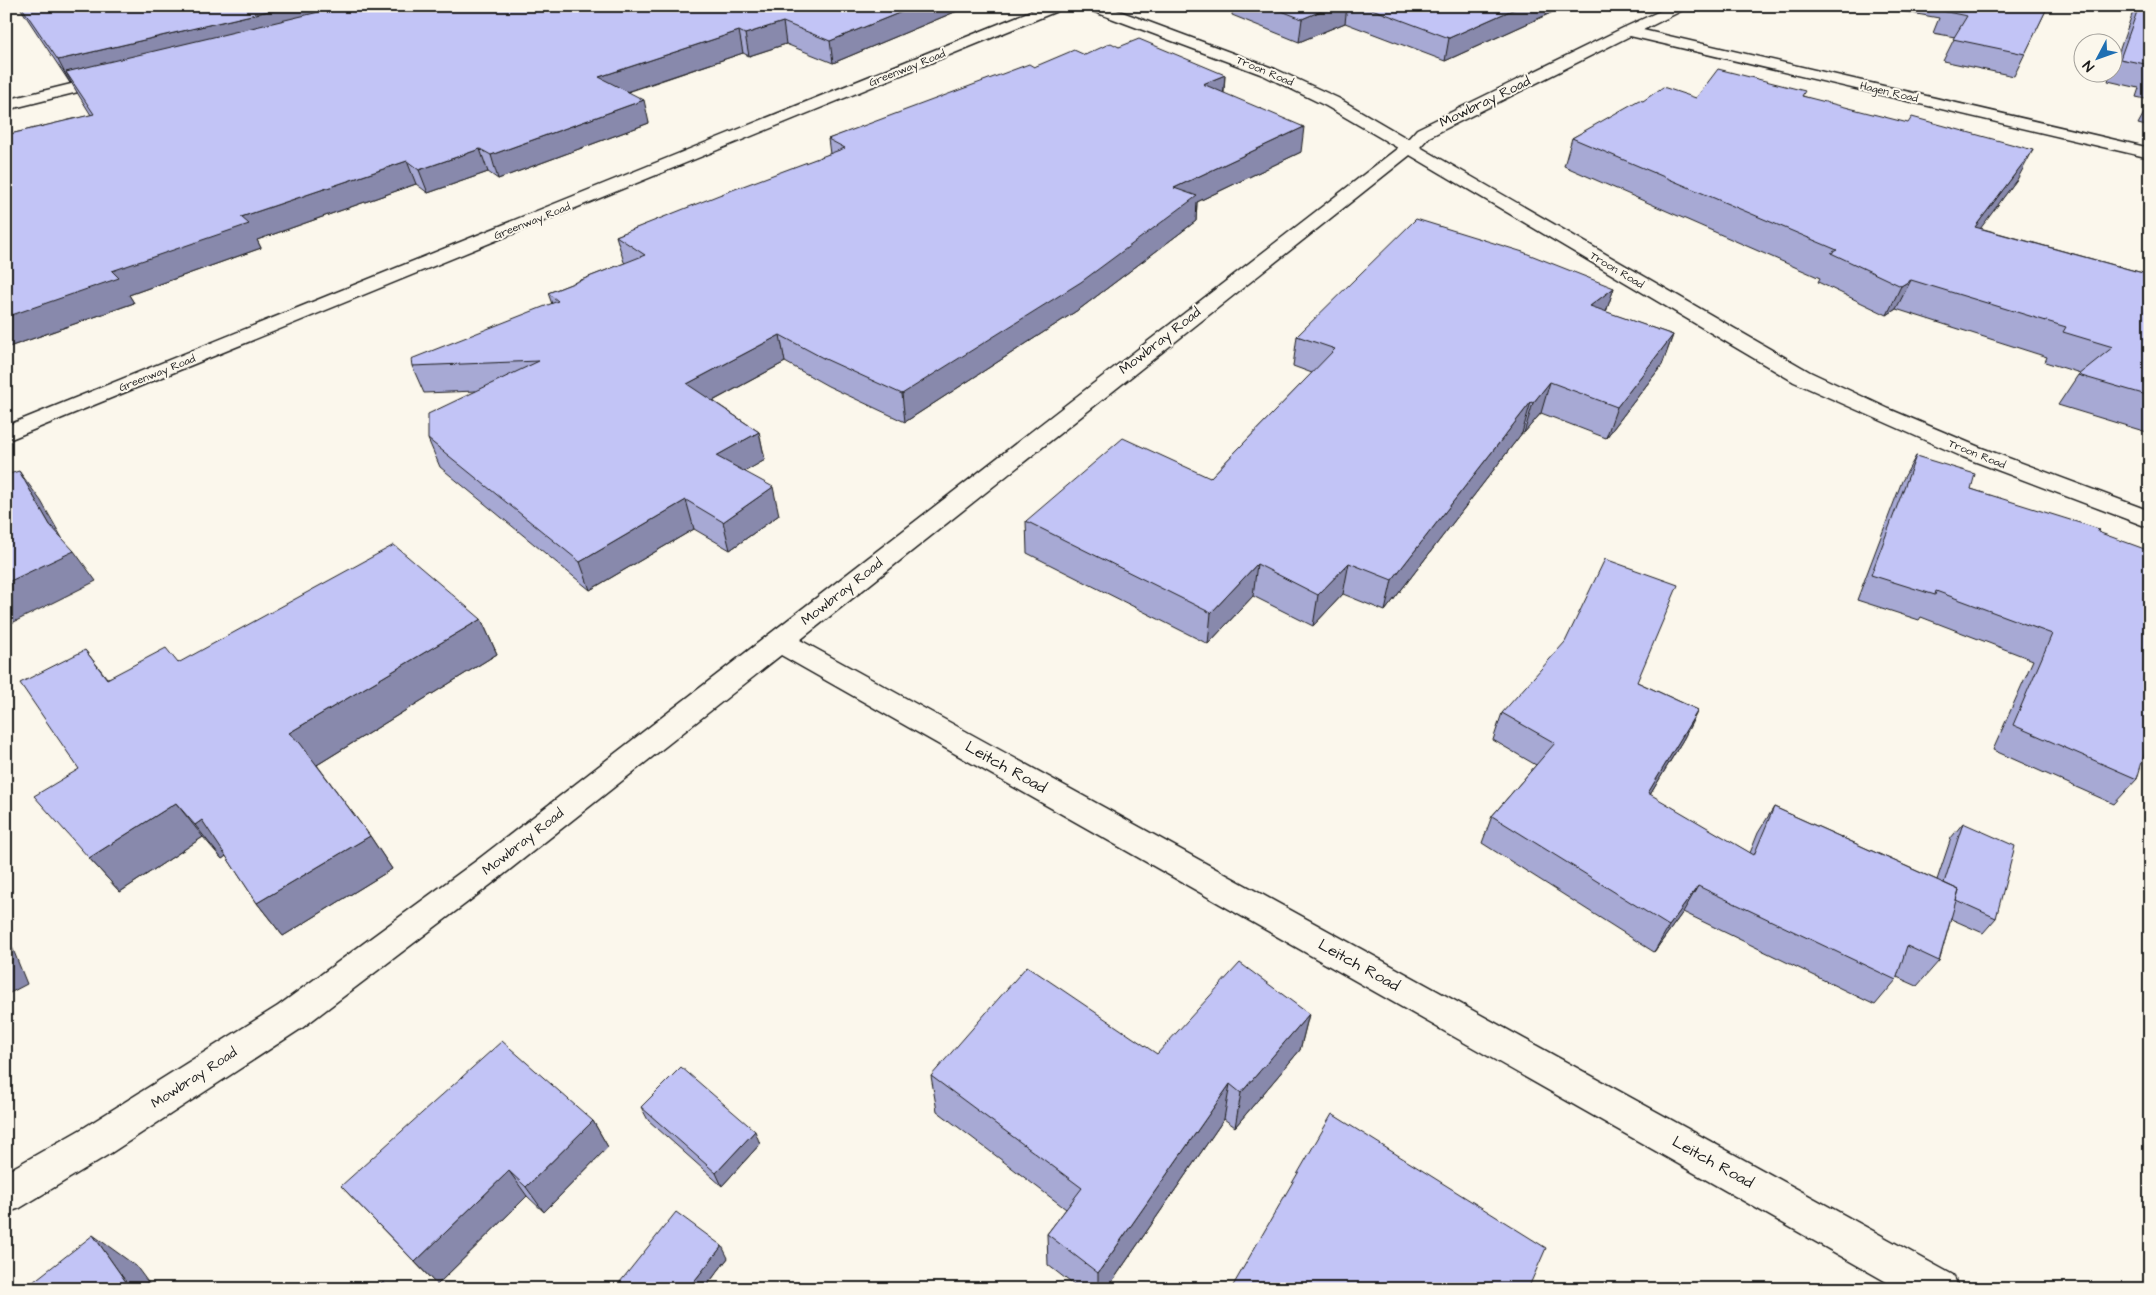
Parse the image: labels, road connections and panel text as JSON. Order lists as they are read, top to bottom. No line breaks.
{"streets":{"street":["Greenway Road","Troon Road","Hagen Road","Mowbray Road","Leitch Road"]},"crossings":[["Troon Road","Mowbray Road"],["Hagen Road","Mowbray Road"],["Mowbray Road","Leitch Road"]],"north":"bottom left"}
